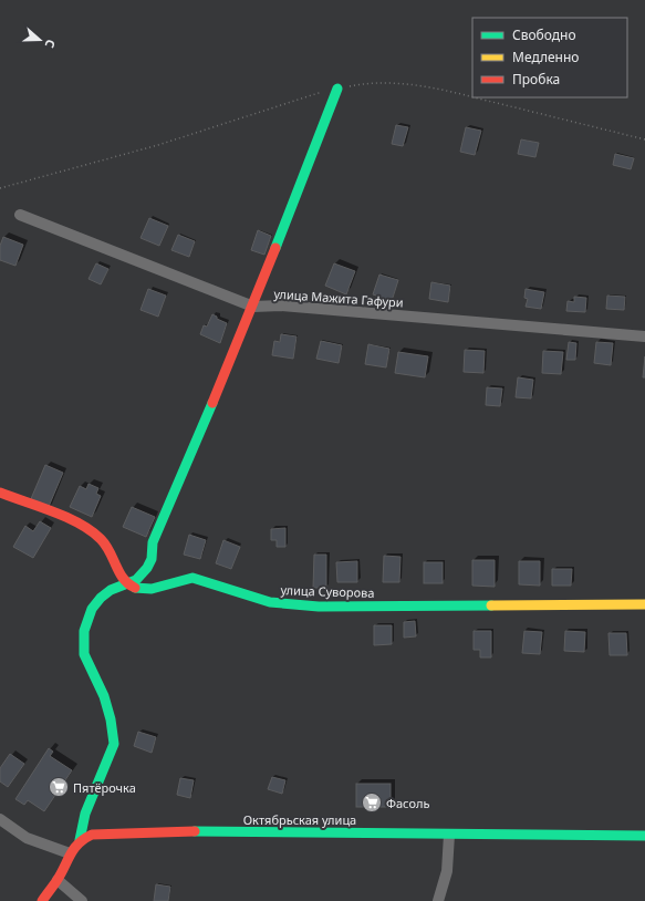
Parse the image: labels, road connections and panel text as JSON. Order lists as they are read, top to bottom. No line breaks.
{"streets":{"street":["улица Мажита Гафури","улица Суворова","Октябрьская улица"]},"places":{"supermarket":["Пятёрочка","Фасоль"]},"legend":["Свободно","Медленно","Пробка"],"north":"right"}
